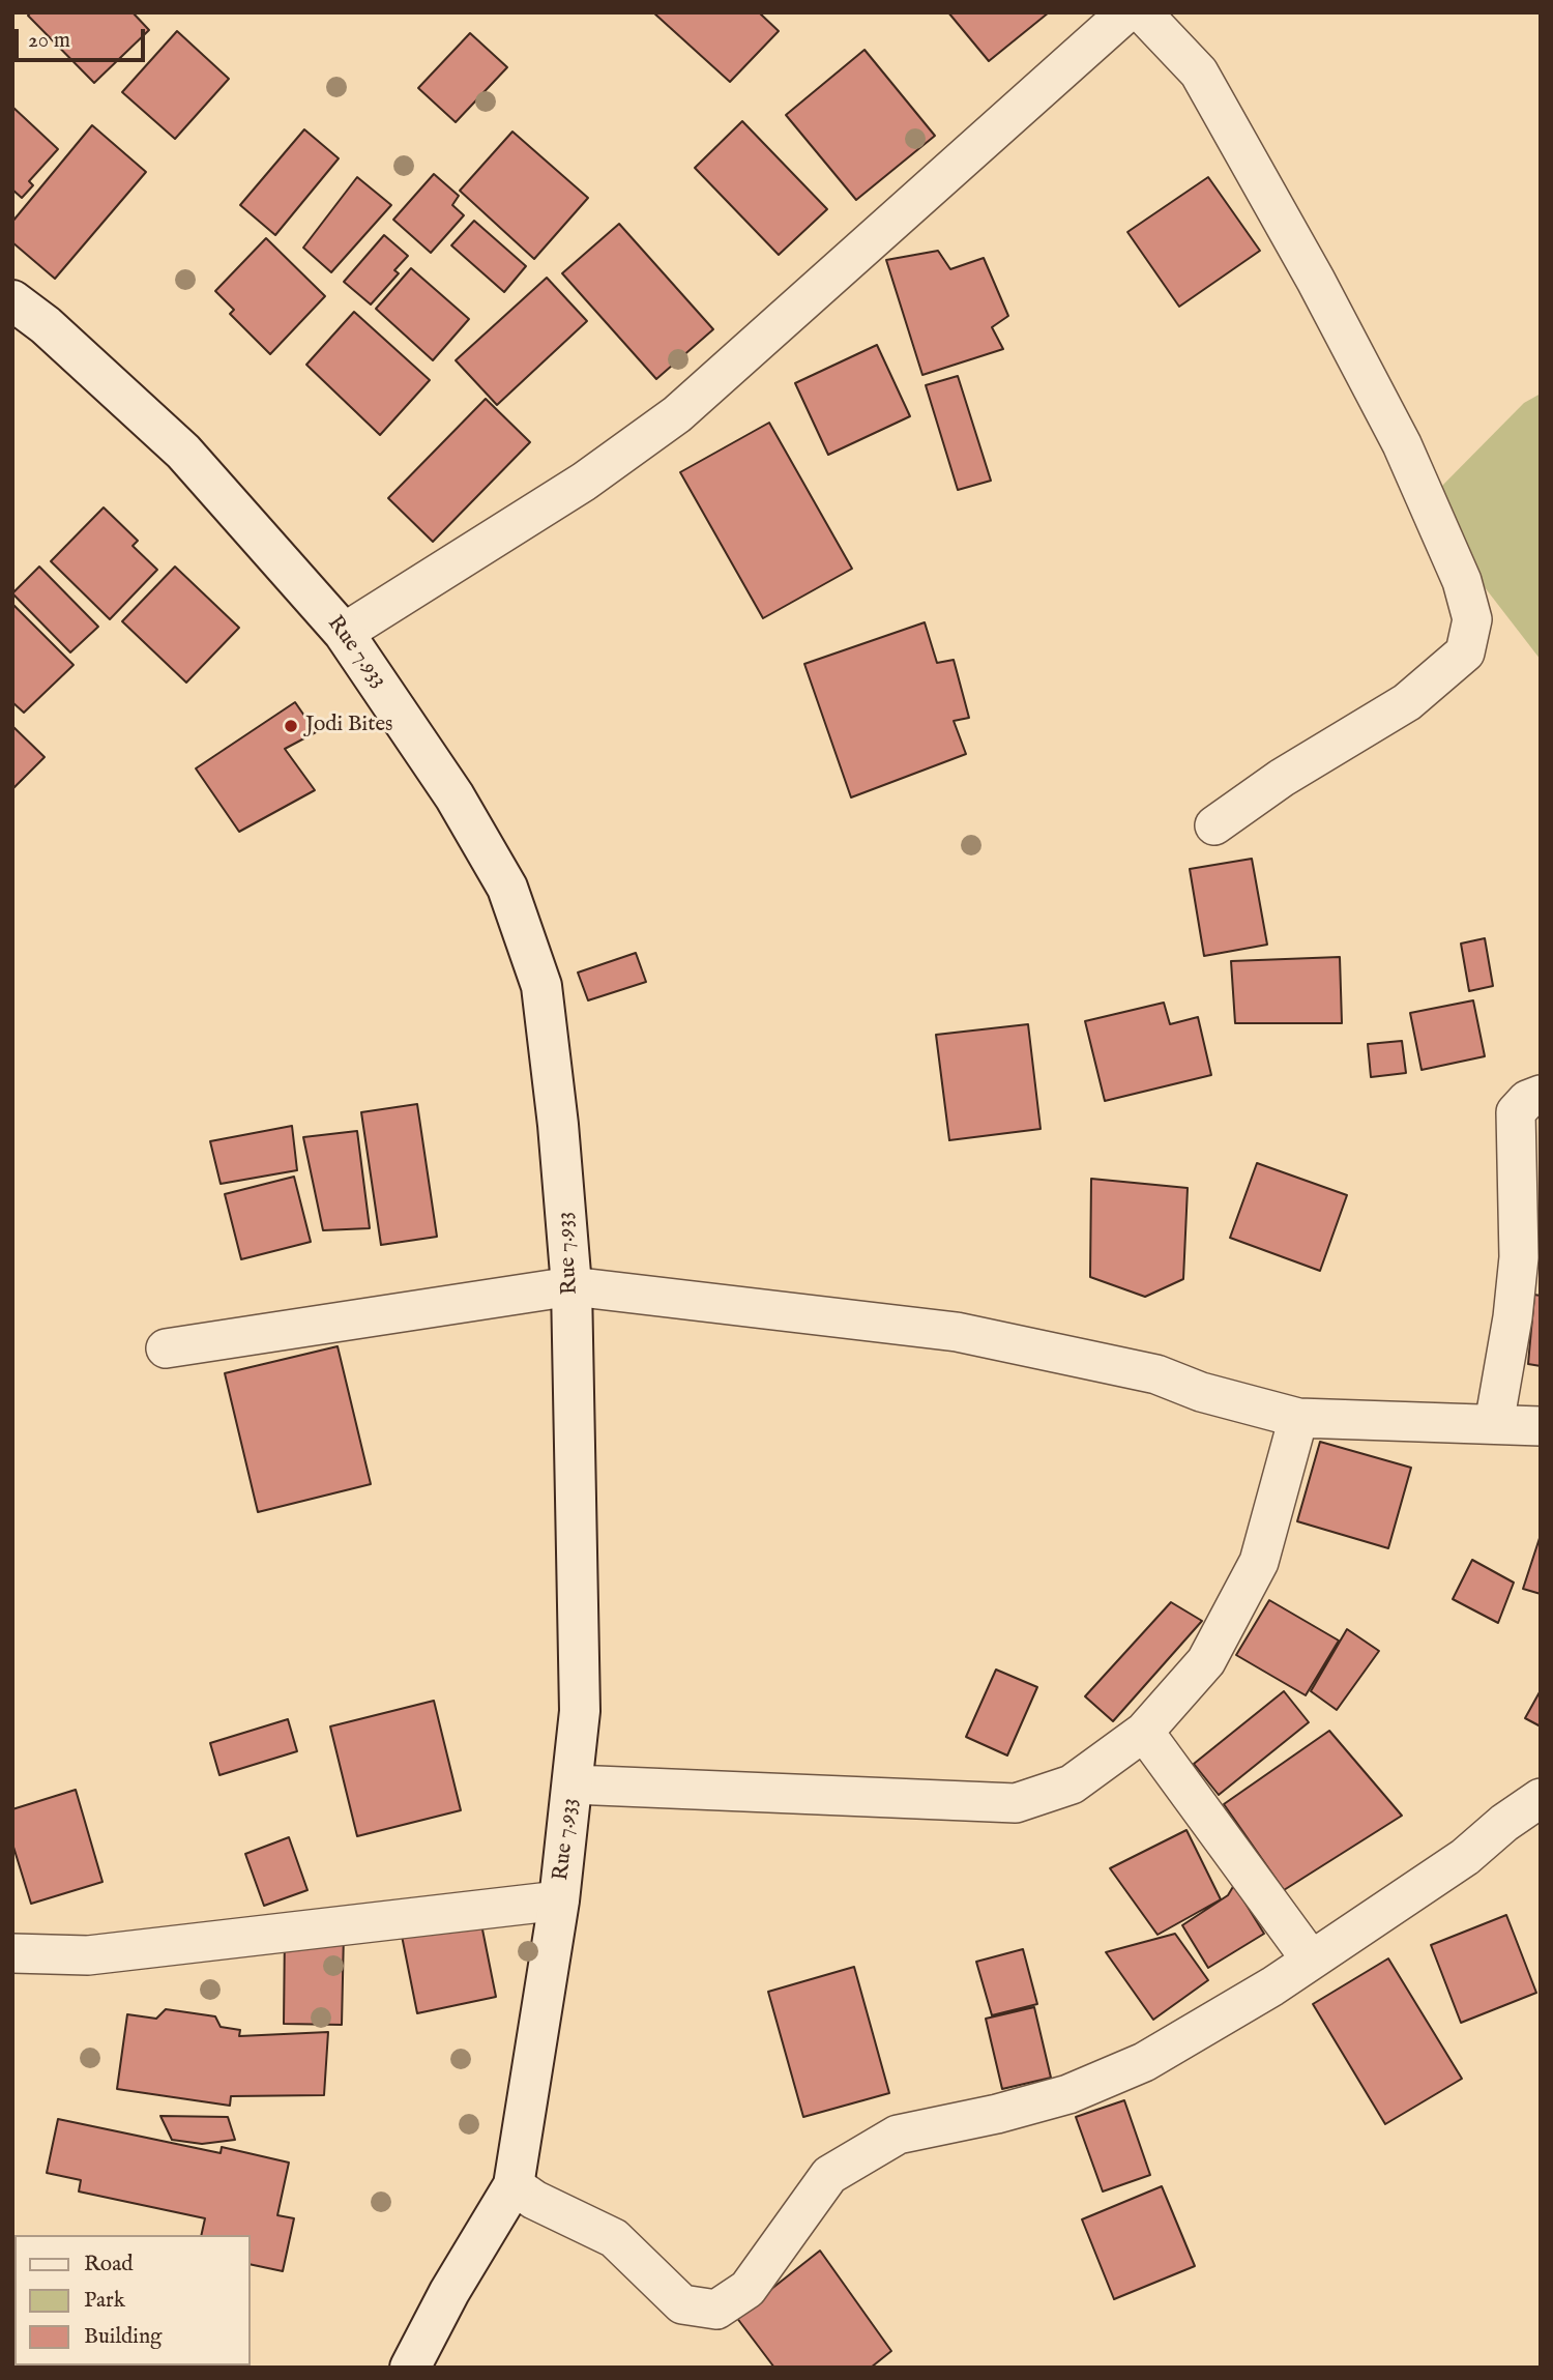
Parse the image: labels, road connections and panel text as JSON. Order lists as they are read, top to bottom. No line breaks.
{"streets":{"street":["Rue 7.933"]},"places":["Jodi Bites"],"legend":["Road","Park","Building"],"scale_bar":"20 m"}
